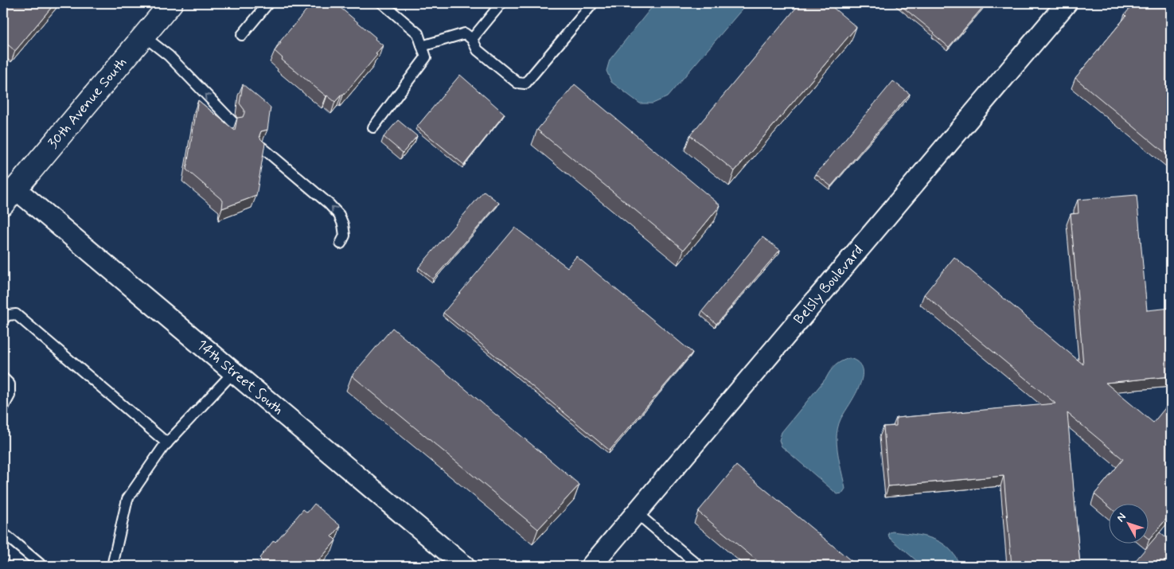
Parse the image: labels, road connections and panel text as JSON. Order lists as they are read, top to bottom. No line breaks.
{"streets":{"street":["30th Avenue South","Belsly Boulevard","14th Street South"]},"crossings":[["30th Avenue South","14th Street South"]],"north":"top left"}
